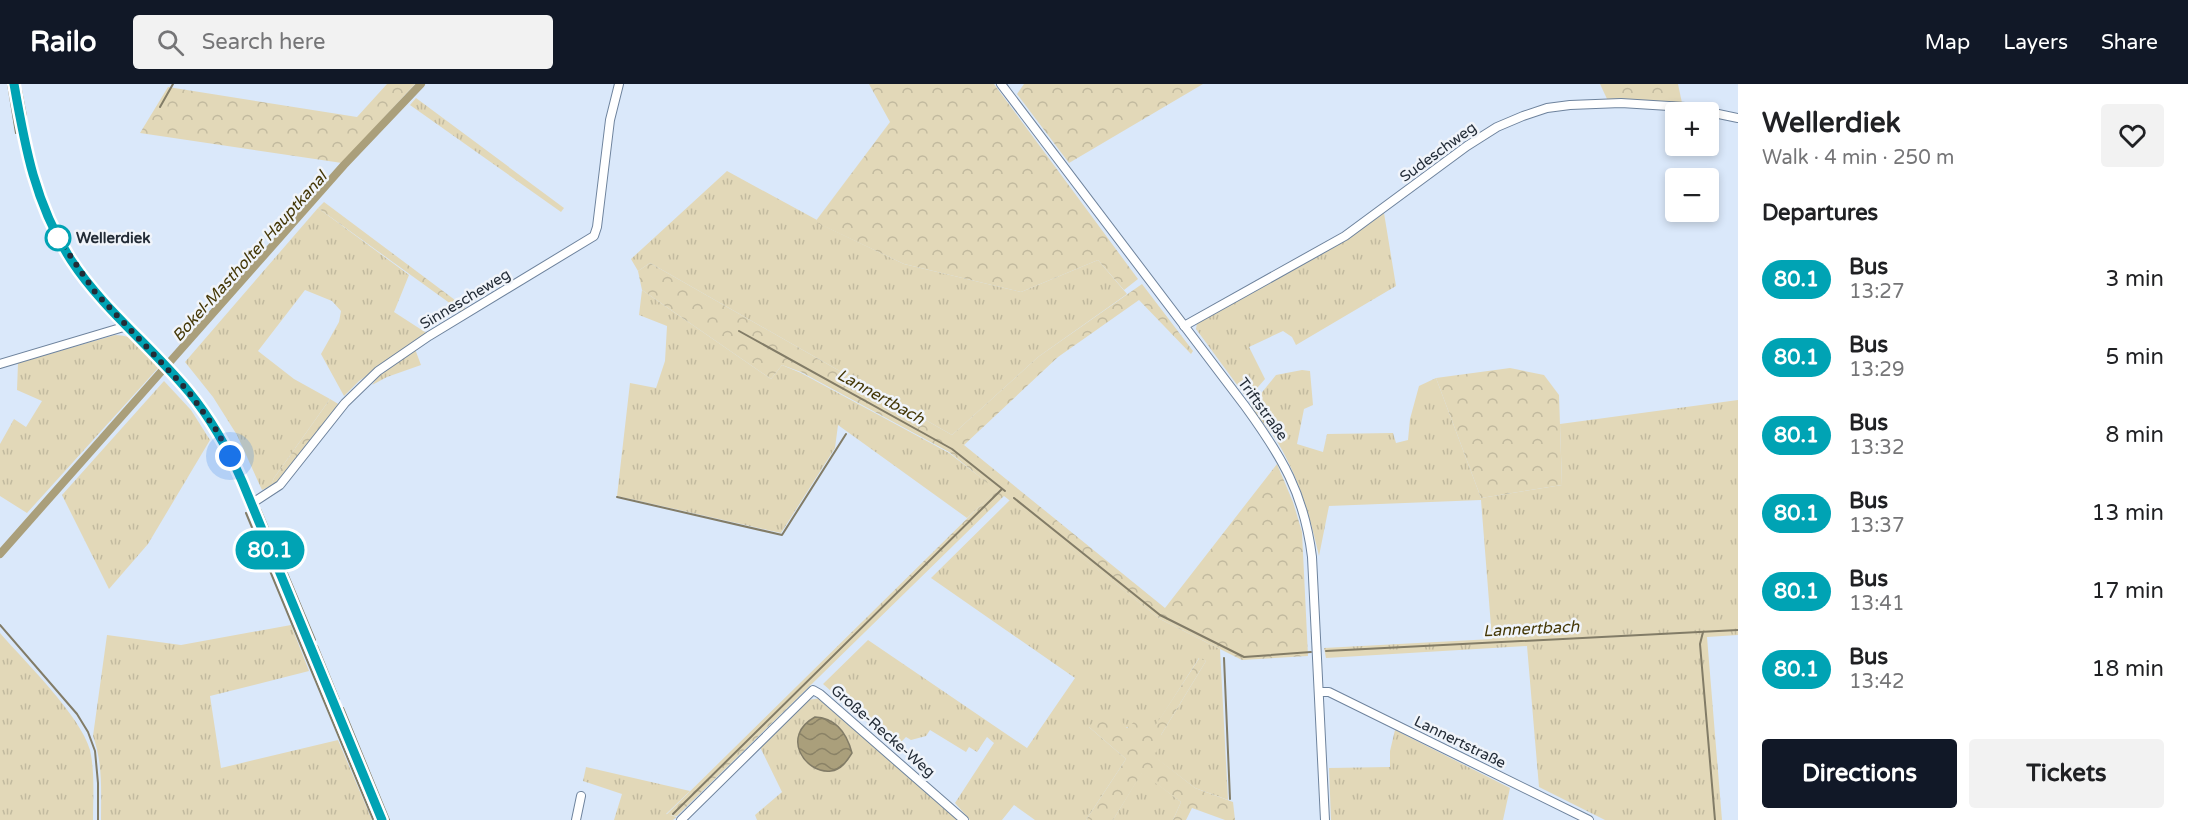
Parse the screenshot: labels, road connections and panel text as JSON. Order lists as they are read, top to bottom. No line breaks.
{"streets":{"street":["Sudeschweg","Sinnescheweg","Triftstraße","Große-Recke-Weg","Lannertstraße"]},"crossings":[["Sudeschweg","Triftstraße"],["Triftstraße","Lannertstraße"]],"water":["Bokel-Mastholter Hauptkanal","Lannertbach"],"places":["Wellerdiek"],"lines":["bus line 80.1"],"page":{"header":"Railo","search":"Search here","nav":["Map","Layers","Share"],"on_map":"80.1","heading":[["Wellerdiek","Walk · 4 min · 250 m"],"Departures"],"map_buttons":["+","−"],"list":[{"mark":"80.1","name":"Bus","note":"13:27","value":"3 min"},{"mark":"80.1","name":"Bus","note":"13:29","value":"5 min"},{"mark":"80.1","name":"Bus","note":"13:32","value":"8 min"},{"mark":"80.1","name":"Bus","note":"13:37","value":"13 min"},{"mark":"80.1","name":"Bus","note":"13:41","value":"17 min"},{"mark":"80.1","name":"Bus","note":"13:42","value":"18 min"}],"buttons":["Directions","Tickets"]}}
